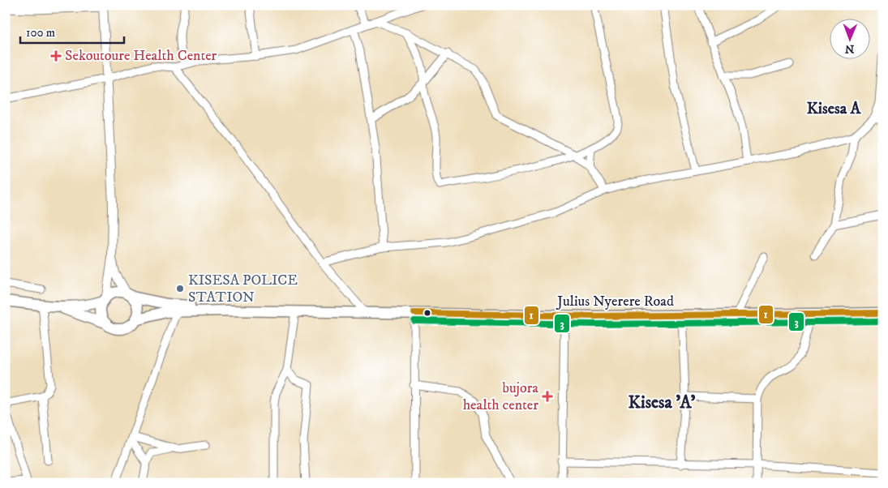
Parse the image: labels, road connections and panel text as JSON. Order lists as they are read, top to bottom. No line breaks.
{"streets":{"highway":["Julius Nyerere Road"]},"districts":["Kisesa A","Kisesa 'A'"],"places":{"health":["Sekoutoure Health Center","bujora health center"],"other":["KISESA POLICE STATION"]},"lines":["transit line 1","transit line 3"],"scale_bar":"100 m","north":"bottom"}
